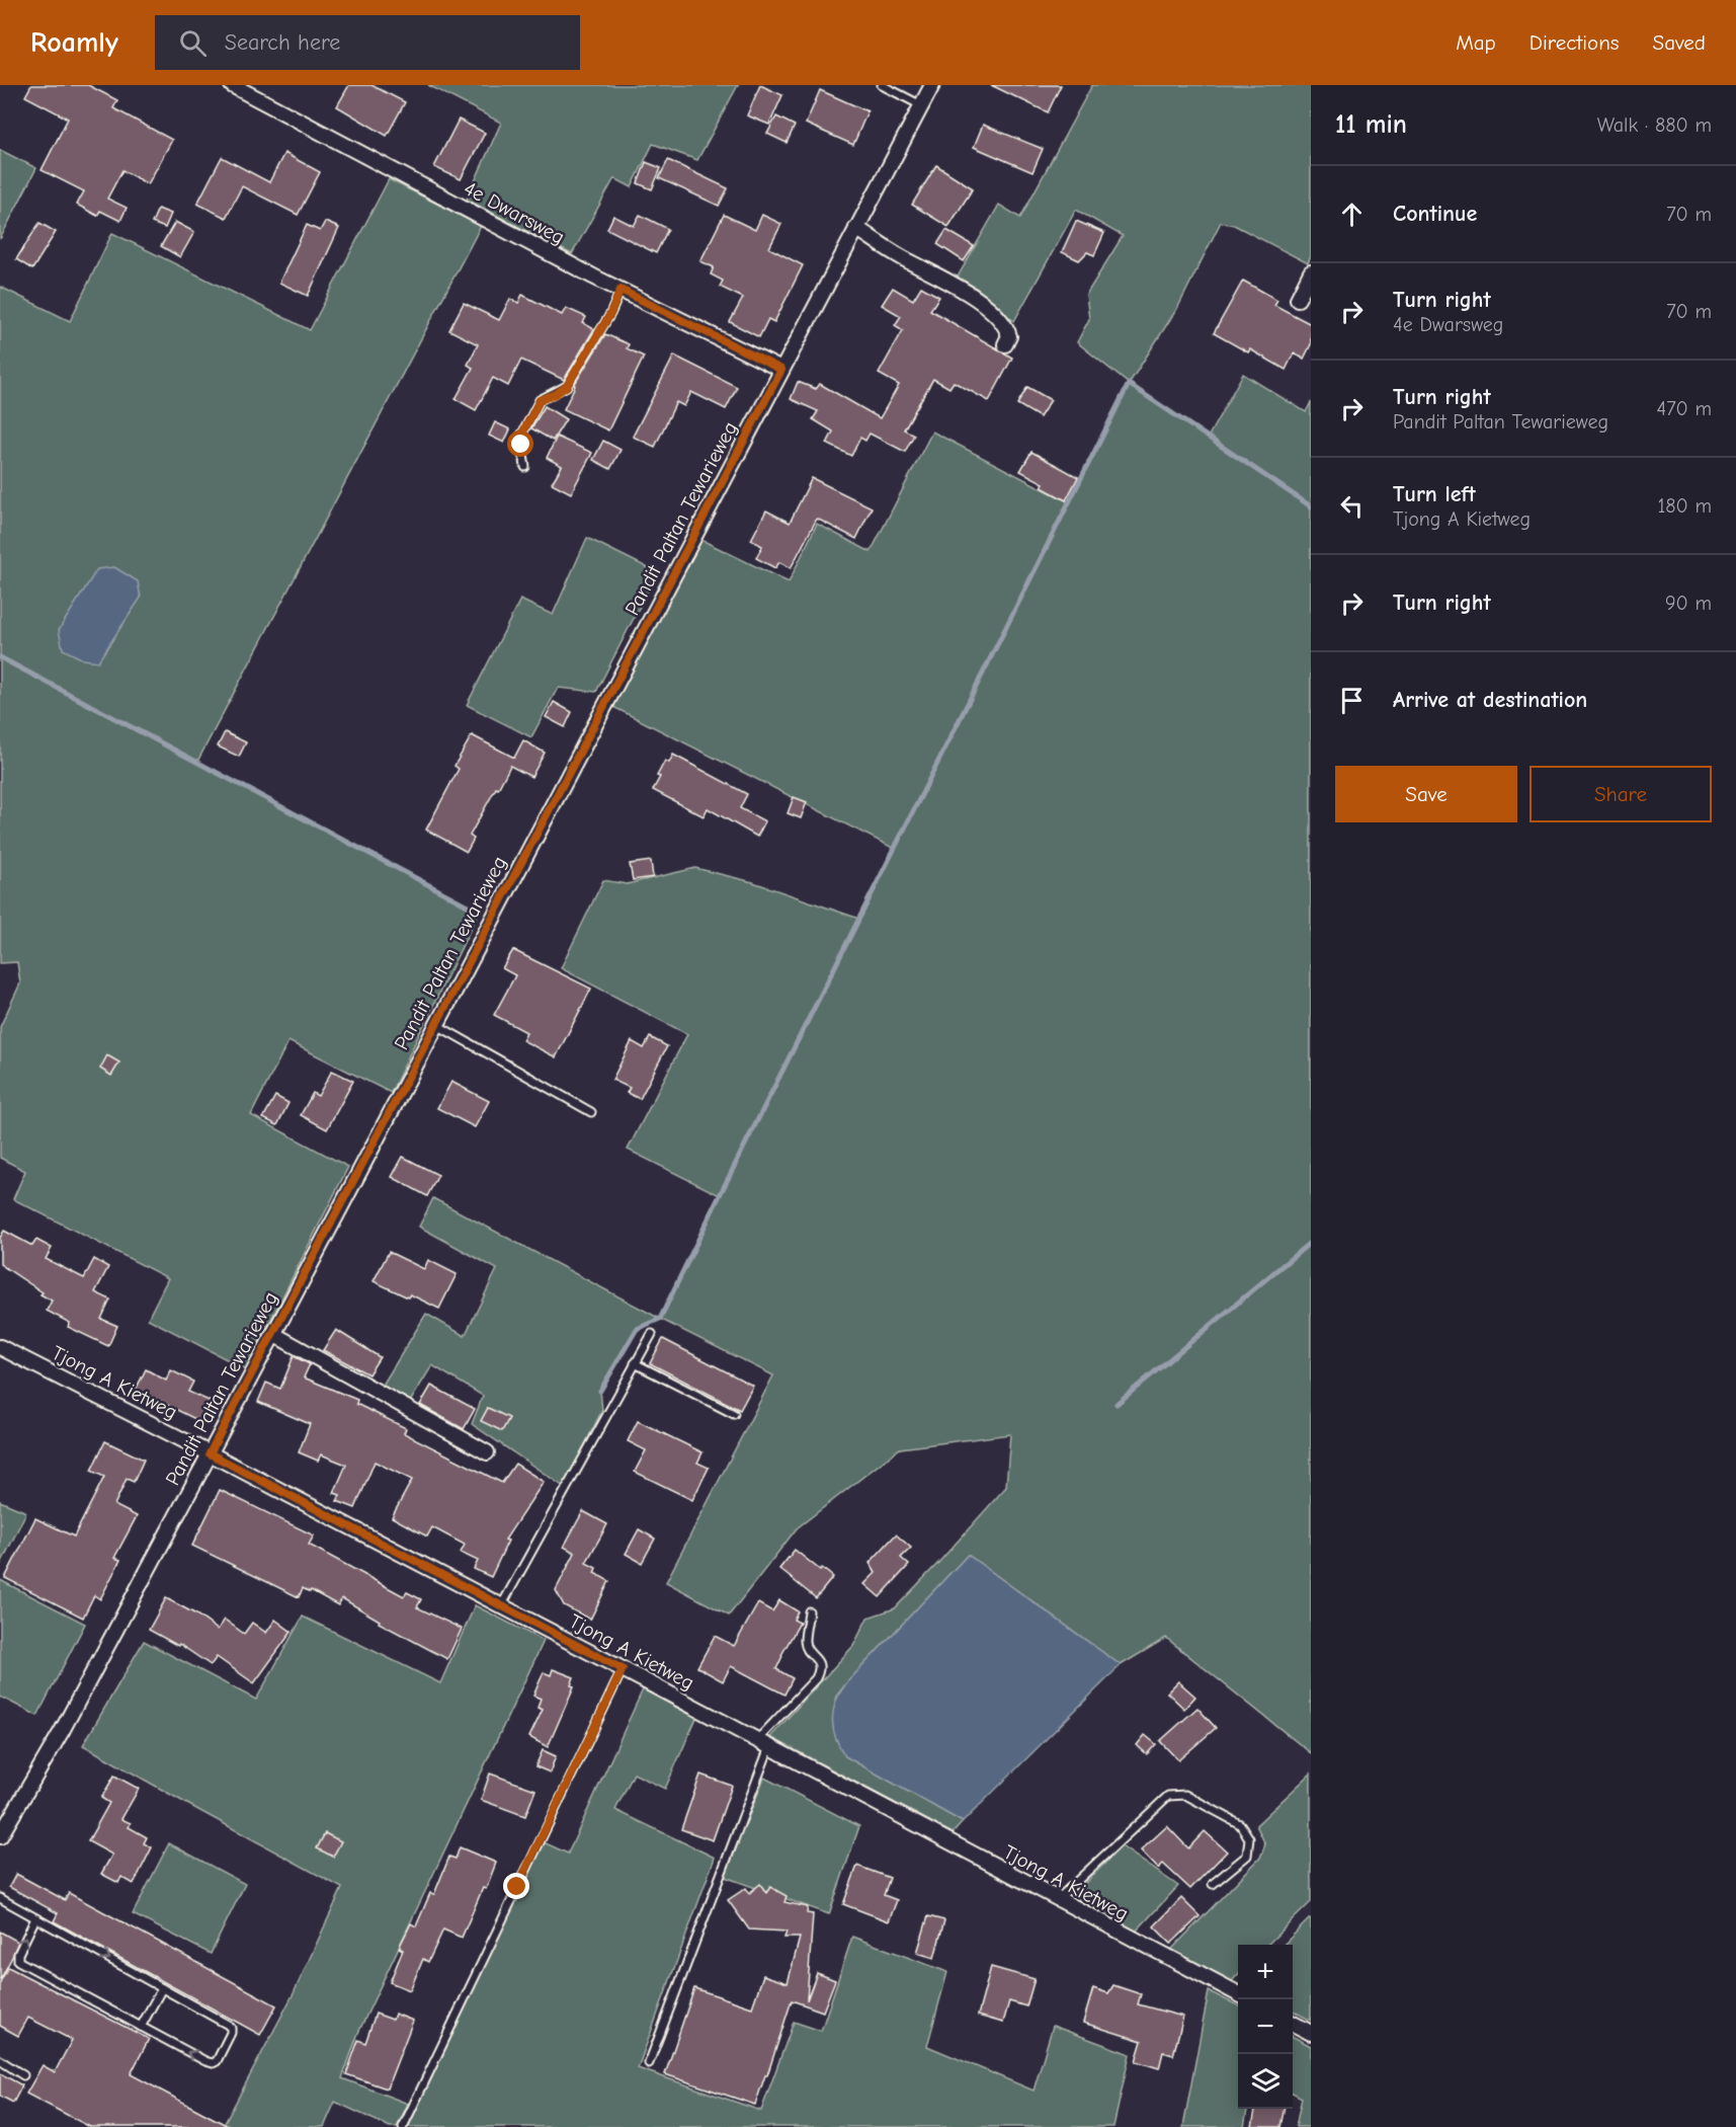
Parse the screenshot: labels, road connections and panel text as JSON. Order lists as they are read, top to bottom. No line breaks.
{"streets":{"street":["4e Dwarsweg","Pandit Paltan Tewarieweg","Tjong A Kietweg"]},"crossings":[["4e Dwarsweg","Pandit Paltan Tewarieweg"],["Pandit Paltan Tewarieweg","Tjong A Kietweg"]],"page":{"header":"Roamly","search":"Search here","nav":["Map","Directions","Saved"],"heading":["11 min","Walk · 880 m"],"list":[["Continue","70 m"],["Turn right","4e Dwarsweg","70 m"],["Turn right","Pandit Paltan Tewarieweg","470 m"],["Turn left","Tjong A Kietweg","180 m"],["Turn right","90 m"],"Arrive at destination"],"buttons":["Save","Share"],"map_buttons":["+","−"]}}
